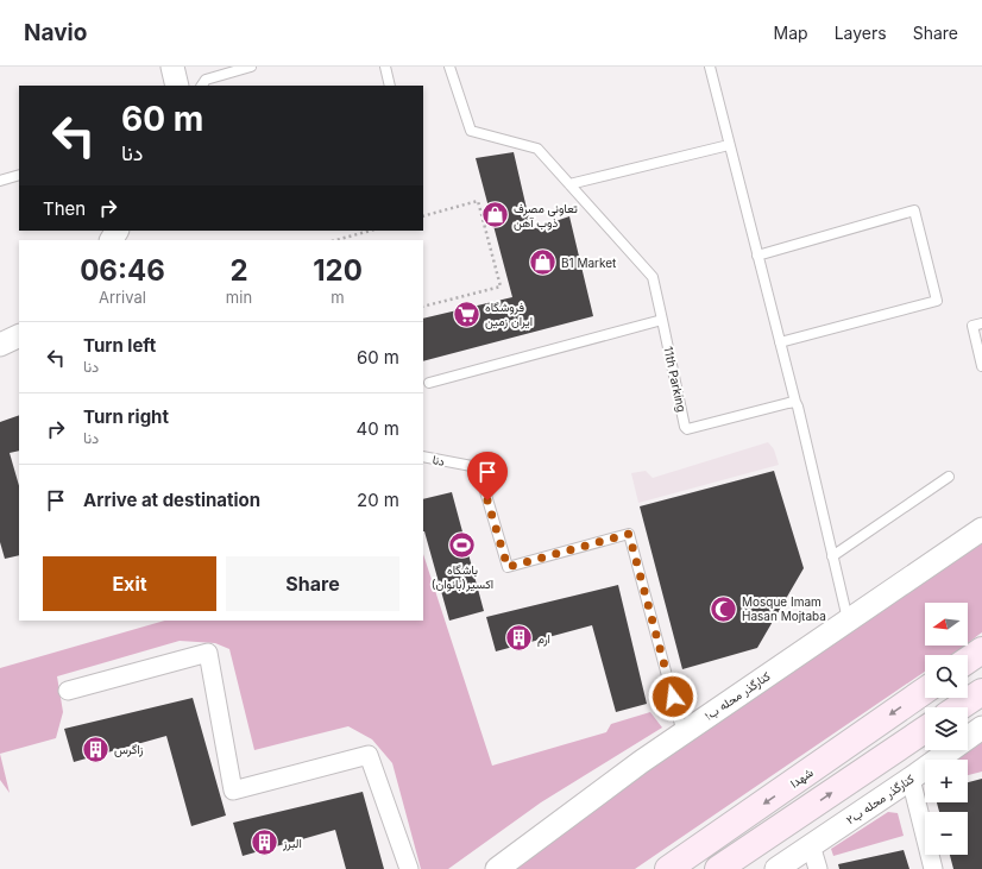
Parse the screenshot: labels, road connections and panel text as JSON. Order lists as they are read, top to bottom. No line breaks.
{"streets":{"main road":["شهدا"],"street":["کنارگذر محله ب۱","کنارگذر محله ب۲"],"lane":["11th Parking","دنا"]},"crossings":[["دنا","کنارگذر محله ب۱"]],"places":{"shop":["تعاونی مصرف ذوب آهن","B1 Market"],"supermarket":["فروشگاه ایران زمین"],"sports":["باشگاه اکسیر(بانوان)"],"mosque":["Mosque Imam Hasan Mojtaba"],"building":["ارم","زاگرس","البرز"]},"north":"left","page":{"header":"Navio","nav":["Map","Layers","Share"],"turn":["60 m","دنا"],"then":"Then","eta":["06:46","Arrival","2","min","120","m"],"list":[{"name":"Turn left","note":"دنا","value":"60 m"},{"name":"Turn right","note":"دنا","value":"40 m"},{"name":"Arrive at destination","value":"20 m"}],"buttons":["Exit","Share"],"map_buttons":["+","−"]}}
